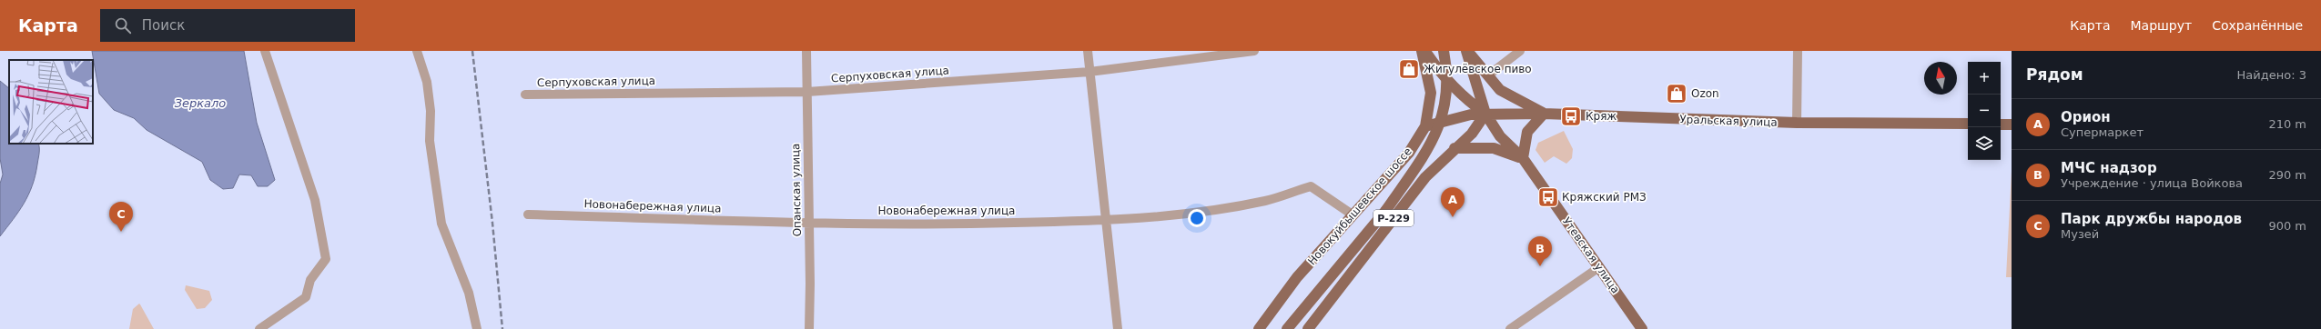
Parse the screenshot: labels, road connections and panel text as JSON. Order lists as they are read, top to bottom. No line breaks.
{"streets":{"main road":["Уральская улица","Новокуйбышевское шоссе","Р-229","Утевская улица"],"street":["Серпуховская улица","Опанская улица","Новонабережная улица"]},"crossings":[["Серпуховская улица","Опанская улица"],["Уральская улица","Новокуйбышевское шоссе"],["Уральская улица","Р-229"],["Уральская улица","Утевская улица"],["Опанская улица","Новонабережная улица"],["Новонабережная улица","Новокуйбышевское шоссе"],["Р-229","Утевская улица"]],"water":["Зеркало"],"places":{"shop":["Жигулёвское пиво","Ozon"],"bus stop":["Кряж","Кряжский РМЗ"]},"north":"top","page":{"header":"Карта","search":"Поиск","nav":["Карта","Маршрут","Сохранённые"],"heading":["Рядом","Найдено: 3"],"map_buttons":["+","−"],"list":[{"mark":"A","name":"Орион","note":"Супермаркет","value":"210 m"},{"mark":"B","name":"МЧС надзор","note":"Учреждение · улица Войкова","value":"290 m"},{"mark":"C","name":"Парк дружбы народов","note":"Музей","value":"900 m"}],"pins":["A","C","B"]}}
